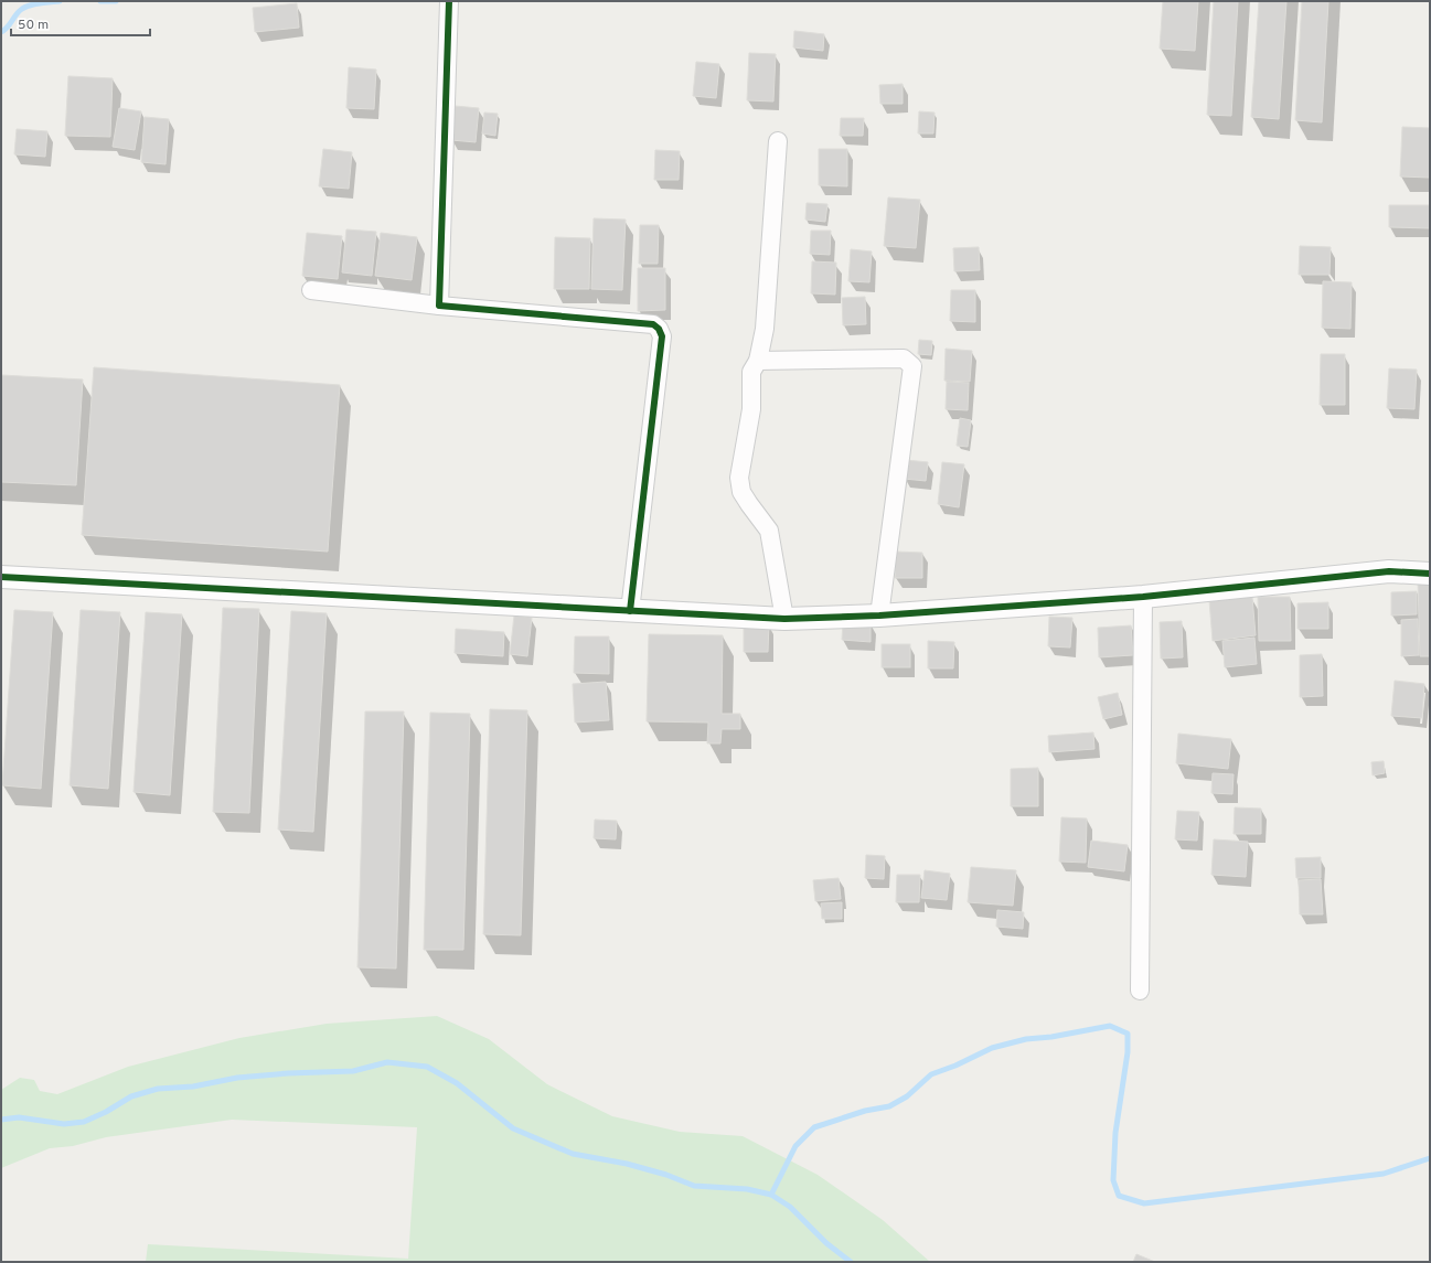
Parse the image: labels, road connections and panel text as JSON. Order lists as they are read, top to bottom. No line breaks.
{"scale_bar":"50 m"}
